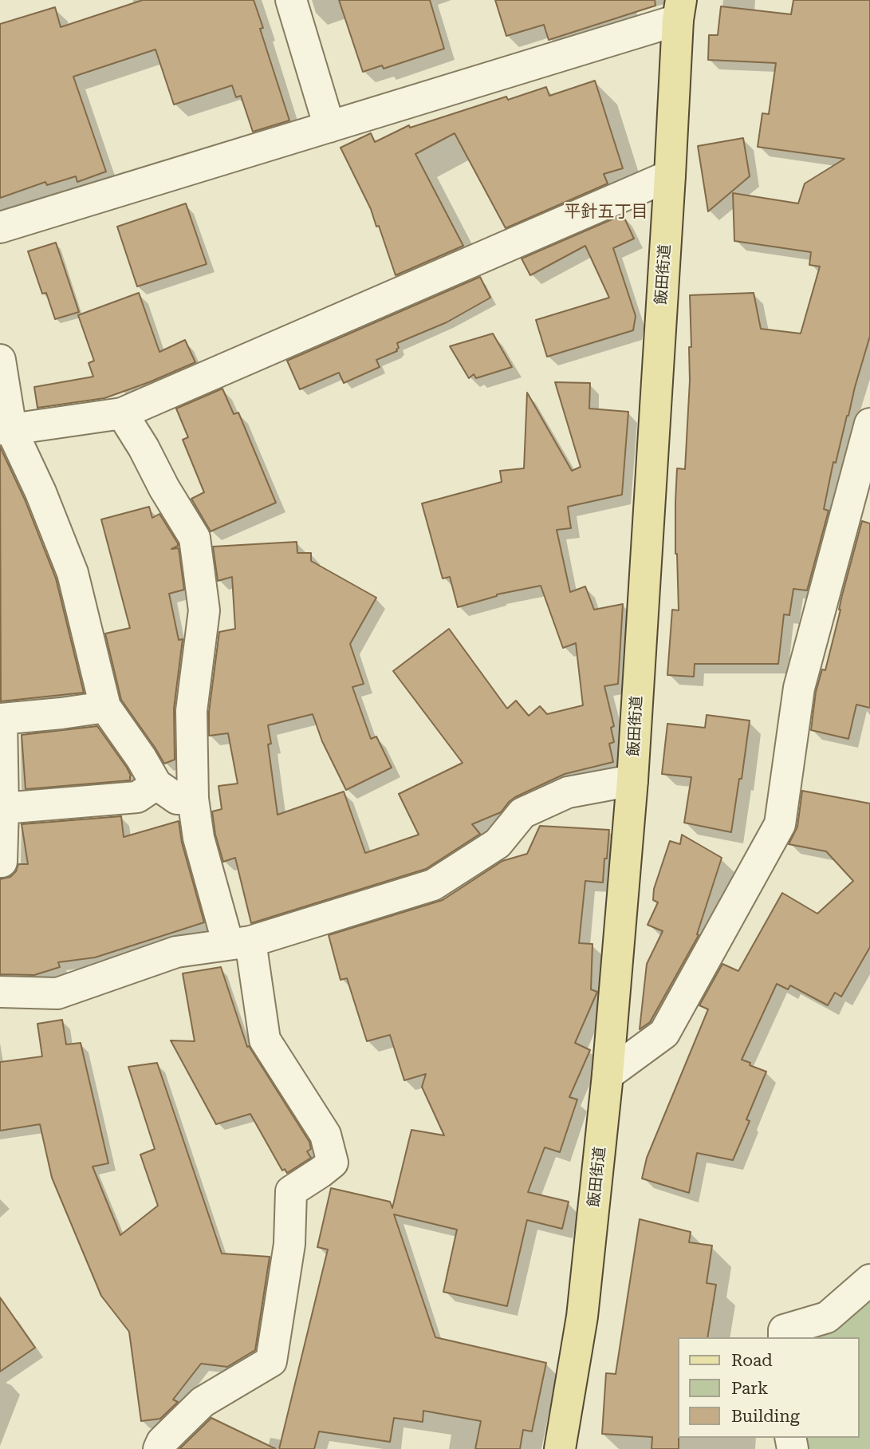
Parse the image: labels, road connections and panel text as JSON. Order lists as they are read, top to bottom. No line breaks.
{"streets":{"main road":["飯田街道"]},"districts":["平針五丁目"],"legend":["Road","Park","Building"]}
